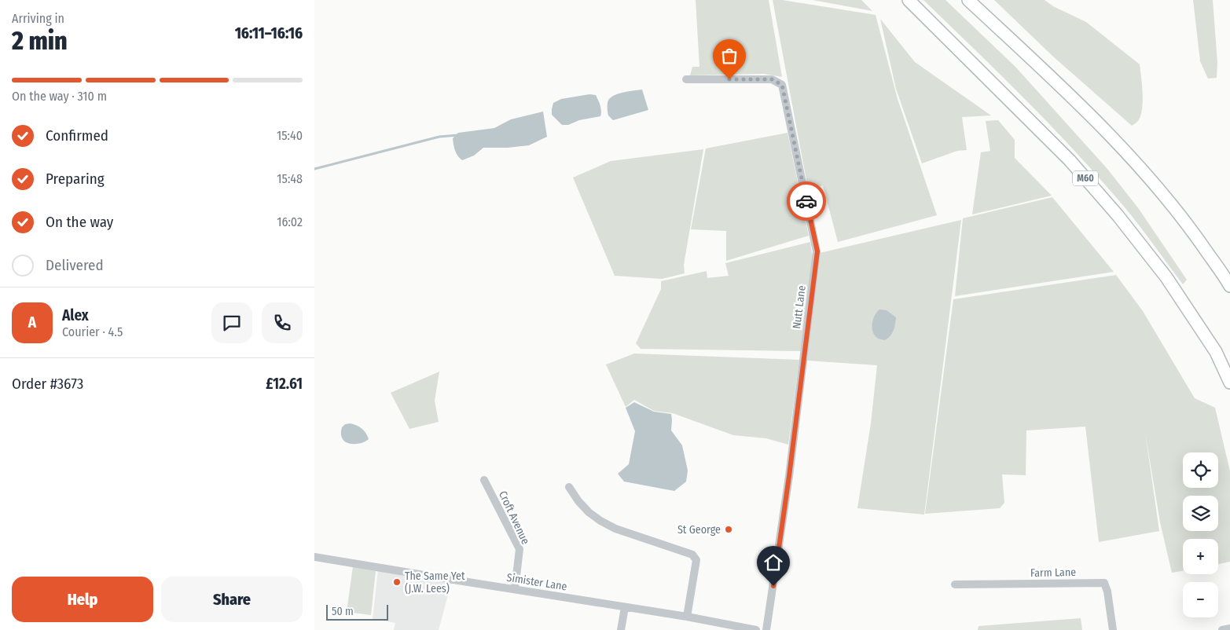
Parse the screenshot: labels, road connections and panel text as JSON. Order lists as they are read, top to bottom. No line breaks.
{"streets":{"highway":["M60"],"street":["Nutt Lane","Croft Avenue","Farm Lane","Simister Lane"]},"crossings":[["Croft Avenue","Simister Lane"]],"places":["St George","The Same Yet (J.W. Lees)"],"scale_bar":"50 m","page":{"heading":["2 min","Arriving in","16:11–16:16"],"panel":["Alex","Courier · 4.5","Order #3673","£12.61"],"bar":"On the way · 310 m","list":[["Confirmed","15:40"],["Preparing","15:48"],["On the way","16:02"],"Delivered"],"round":"A","map_buttons":["+","−"],"buttons":["Help","Share"],"scale":"50 m"}}
